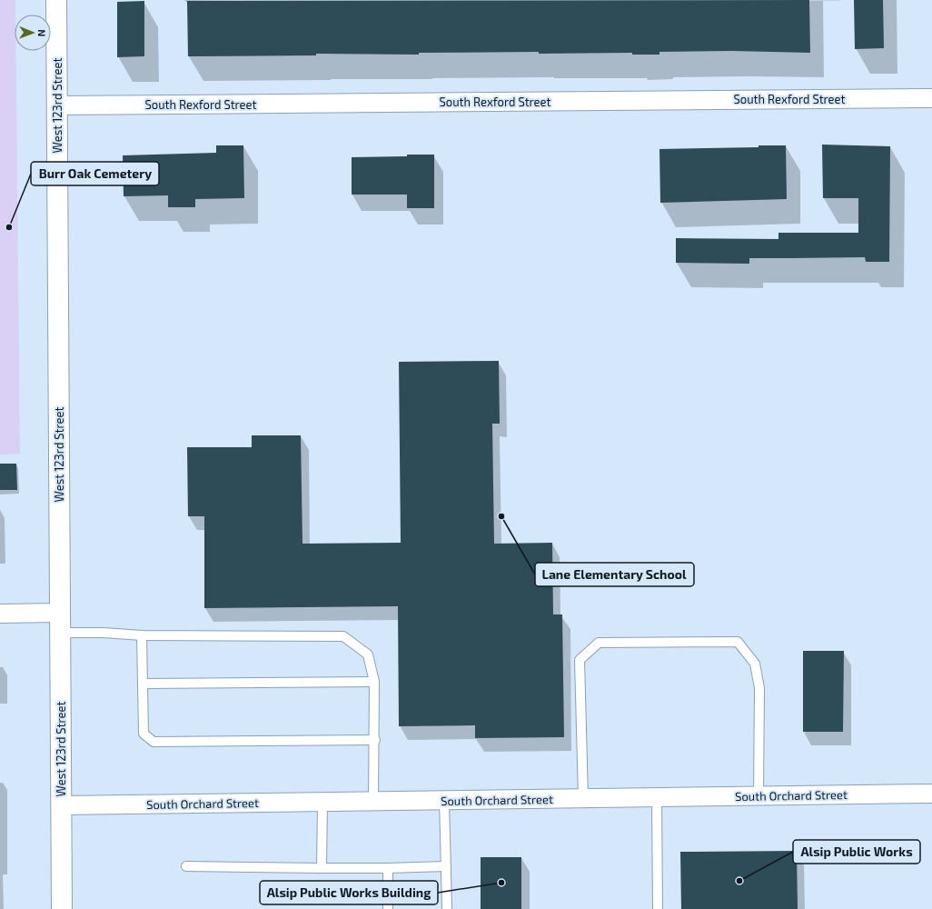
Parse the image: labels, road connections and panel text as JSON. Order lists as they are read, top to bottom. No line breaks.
{"streets":{"street":["South Rexford Street","West 123rd Street","South Orchard Street"]},"crossings":[["South Rexford Street","West 123rd Street"],["West 123rd Street","South Orchard Street"]],"places":["Burr Oak Cemetery","Lane Elementary School","Alsip Public Works","Alsip Public Works Building"],"north":"right"}
